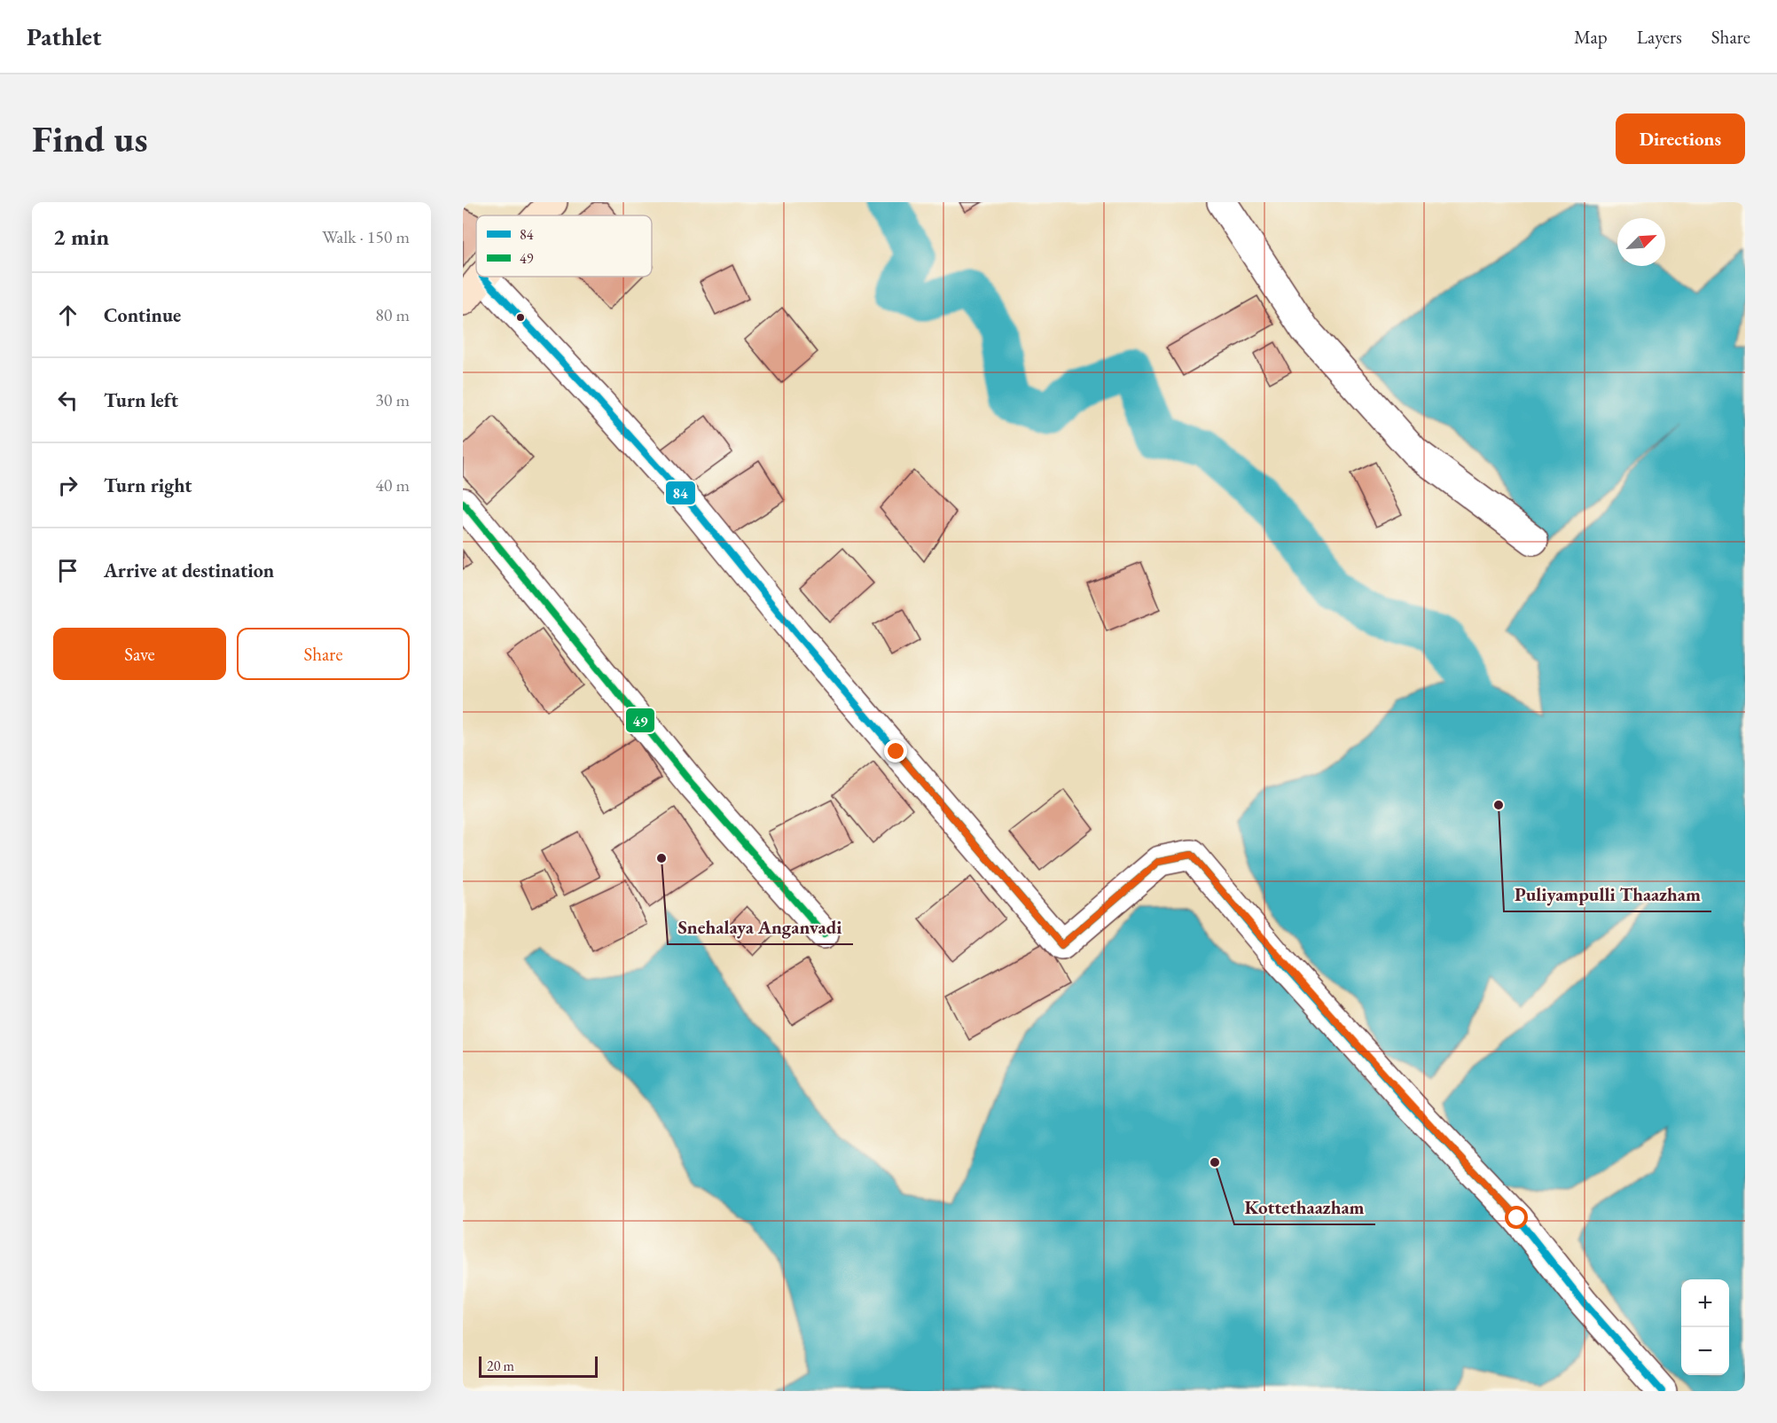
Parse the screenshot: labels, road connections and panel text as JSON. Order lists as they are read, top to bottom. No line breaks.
{"places":["Puliyampulli Thaazham","Snehalaya Anganvadi","Kottethaazham"],"lines":["transit line 84","transit line 49"],"legend":["84","49"],"scale_bar":"20 m","north":"top right","page":{"header":"Pathlet","nav":["Map","Layers","Share"],"buttons":["Directions",["Save","Share"]],"title":"Find us","heading":["2 min","Walk · 150 m"],"list":[["Continue","80 m"],["Turn left","30 m"],["Turn right","40 m"],"Arrive at destination"],"map_buttons":["+","−"],"scale":"20 m"}}
